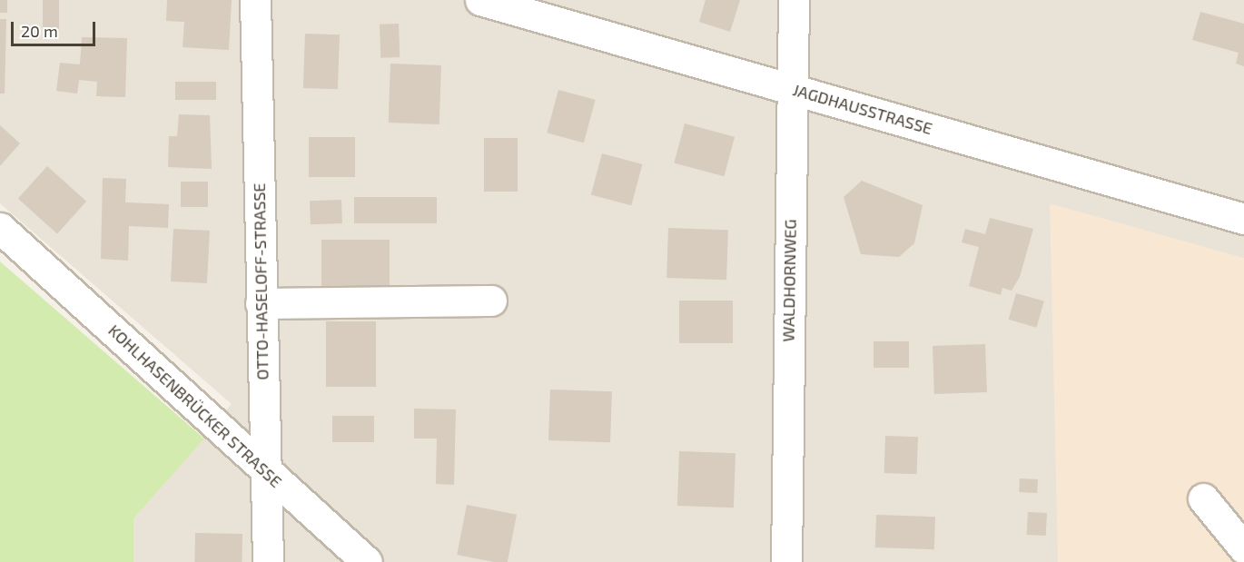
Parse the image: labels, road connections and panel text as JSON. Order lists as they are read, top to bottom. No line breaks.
{"streets":{"street":["JAGDHAUSSTRASSE","WALDHORNWEG","OTTO-HASELOFF-STRASSE","KOHLHASENBRÜCKER STRASSE"]},"crossings":[["JAGDHAUSSTRASSE","WALDHORNWEG"],["OTTO-HASELOFF-STRASSE","KOHLHASENBRÜCKER STRASSE"]],"scale_bar":"20 m"}
